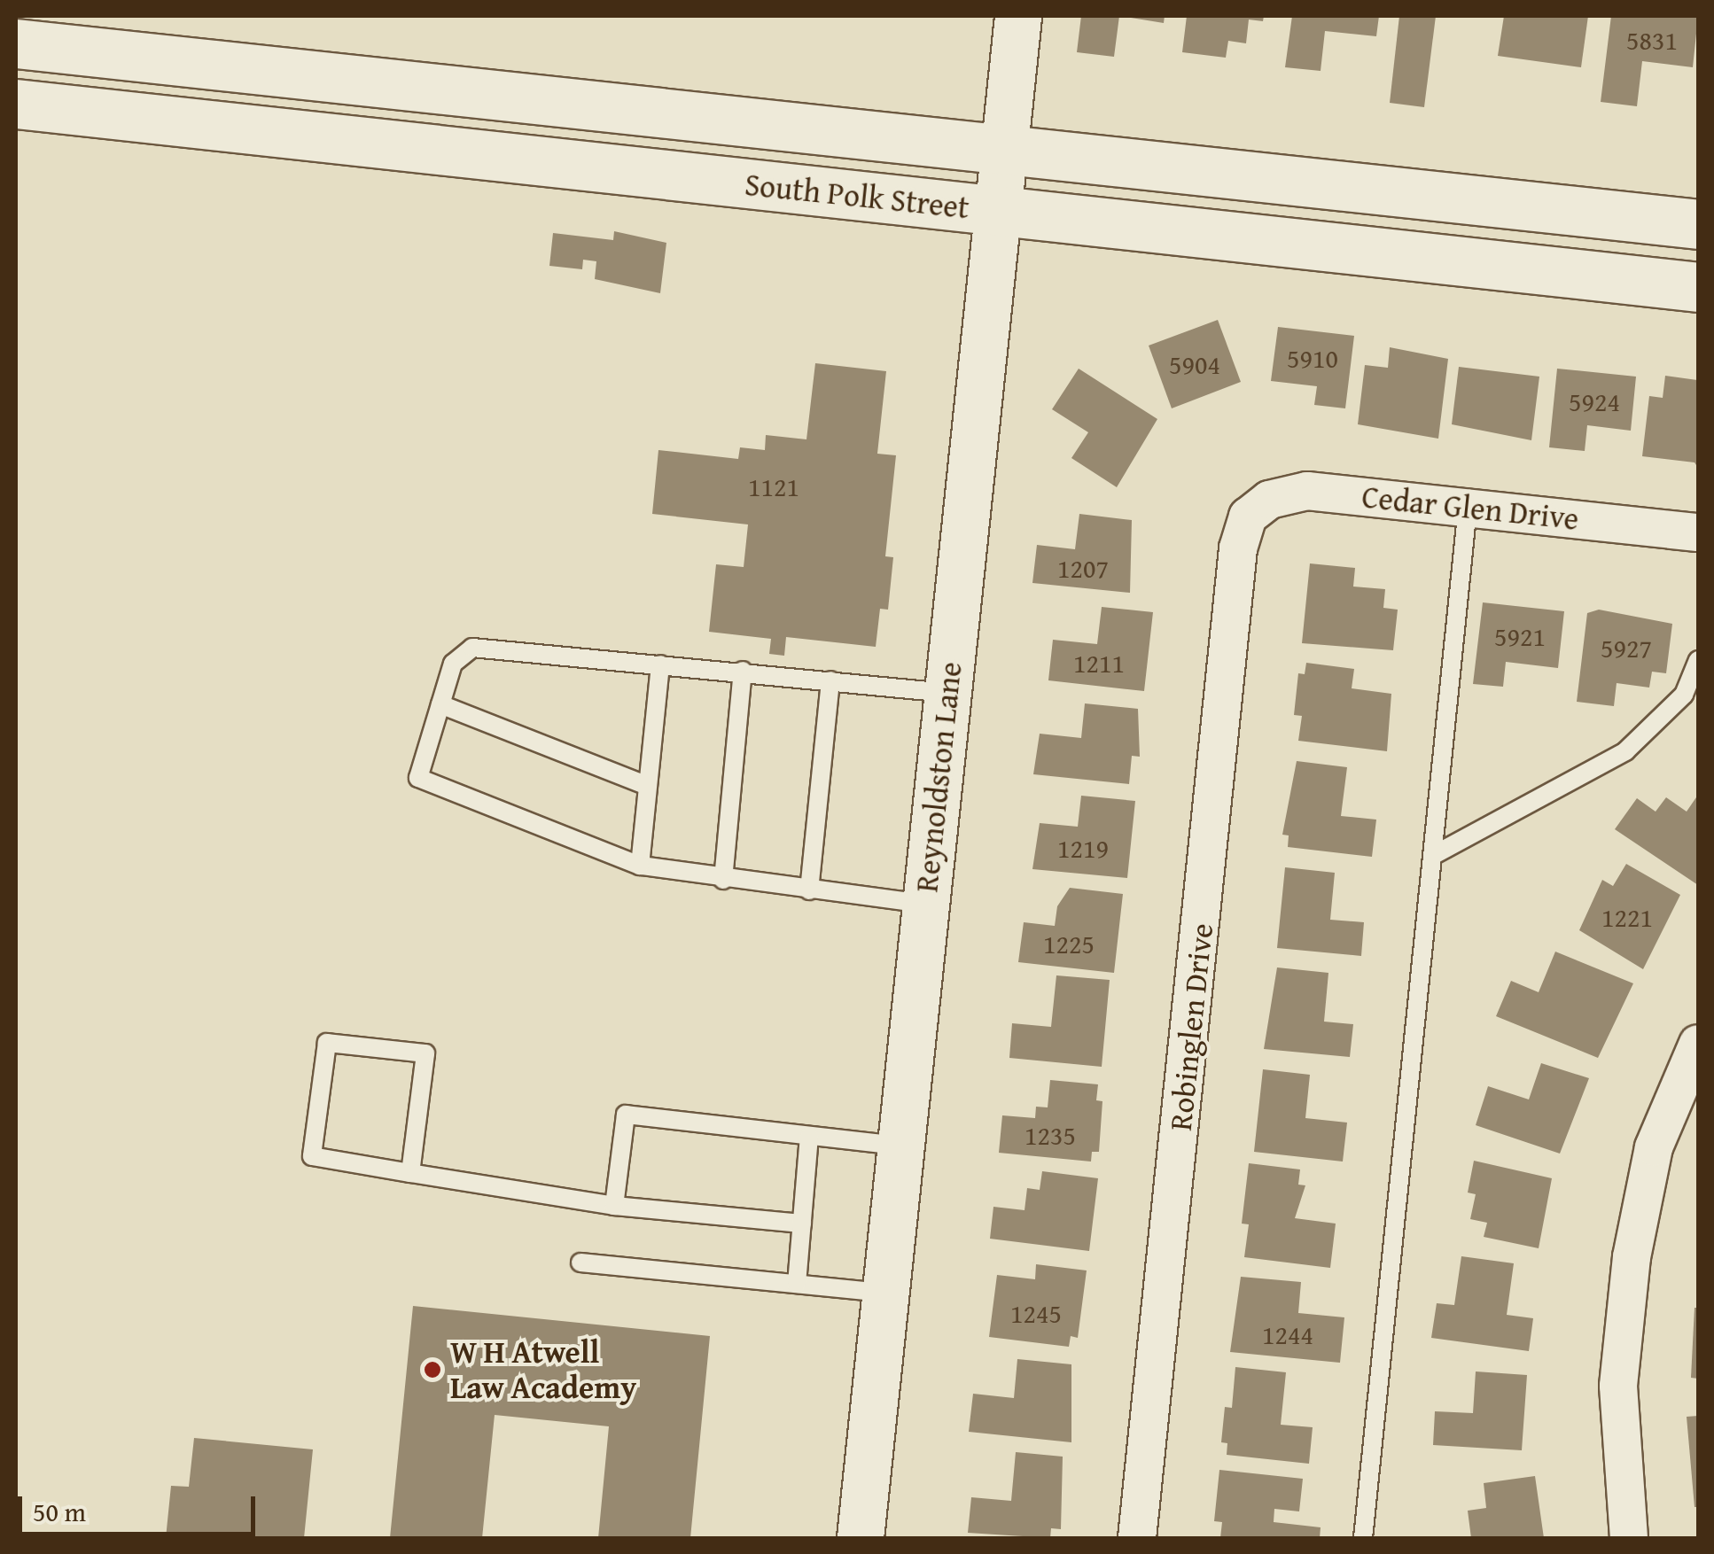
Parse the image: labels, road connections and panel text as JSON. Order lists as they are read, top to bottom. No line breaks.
{"streets":{"main road":["South Polk Street"],"street":["Cedar Glen Drive","Reynoldston Lane","Robinglen Drive"]},"crossings":[["South Polk Street","Reynoldston Lane"],["Cedar Glen Drive","Robinglen Drive"]],"places":["W H Atwell Law Academy"],"house_numbers":["5831","5910","5904","5924","1121","1207","5921","5927","1211","1219","1221","1225","1235","1245","1244"],"scale_bar":"50 m"}
